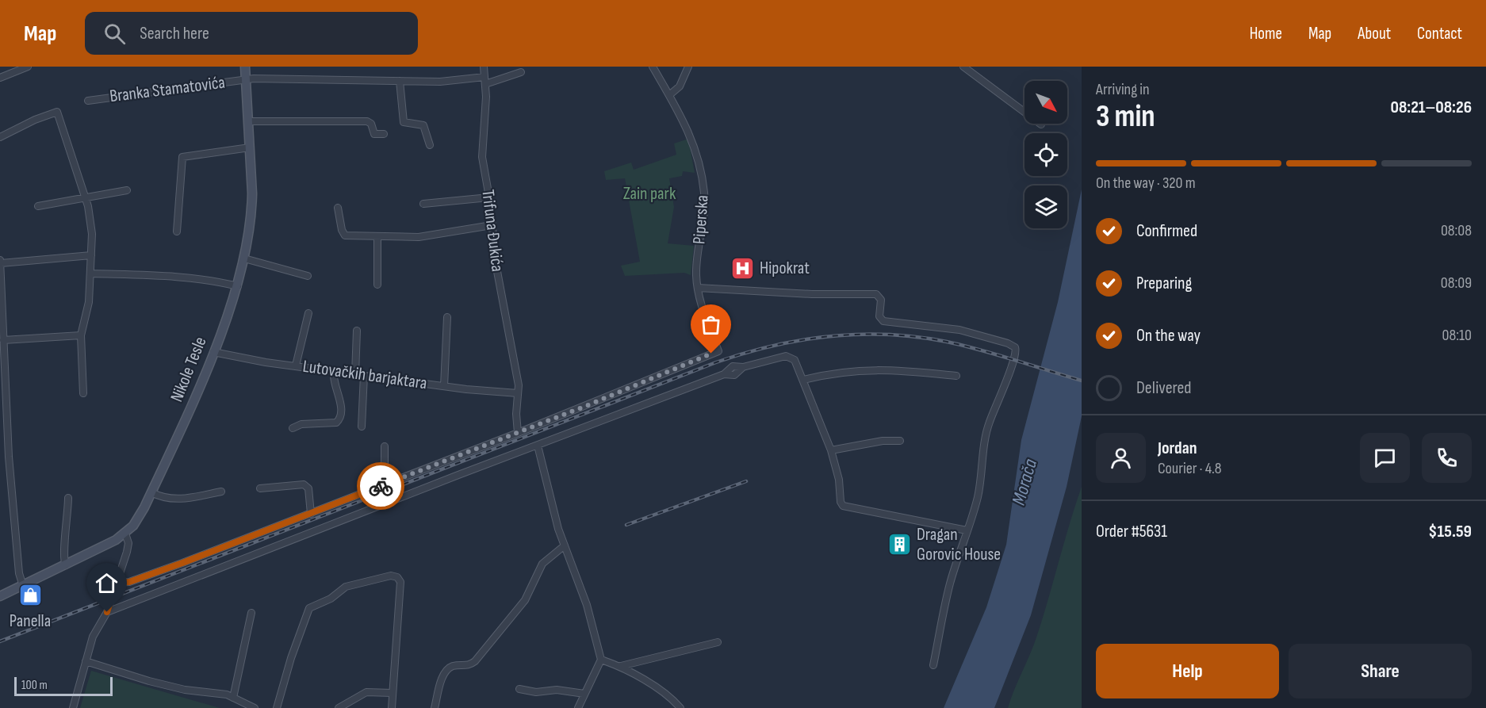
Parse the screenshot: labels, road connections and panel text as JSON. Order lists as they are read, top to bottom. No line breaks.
{"streets":{"street":["Branka Stamatovića","Piperska","Trifuna Đukića","Nikole Tesle","Lutovačkih barjaktara"]},"crossings":[["Branka Stamatovića","Trifuna Đukića"],["Branka Stamatovića","Nikole Tesle"],["Piperska","Trifuna Đukića"],["Trifuna Đukića","Lutovačkih barjaktara"],["Nikole Tesle","Lutovačkih barjaktara"]],"water":["Morača"],"parks":["Zain park"],"places":{"hospital":["Hipokrat"],"building":["Dragan Gorovic House"],"shop":["Panella"]},"scale_bar":"100 m","north":"bottom right","page":{"header":"Map","search":"Search here","nav":["Home","Map","About","Contact"],"heading":["3 min","Arriving in","08:21–08:26"],"panel":["Jordan","Courier · 4.8","Order #5631","$15.59"],"bar":"On the way · 320 m","list":[["Confirmed","08:08"],["Preparing","08:09"],["On the way","08:10"],"Delivered"],"buttons":["Help","Share"],"scale":"100 m"}}
